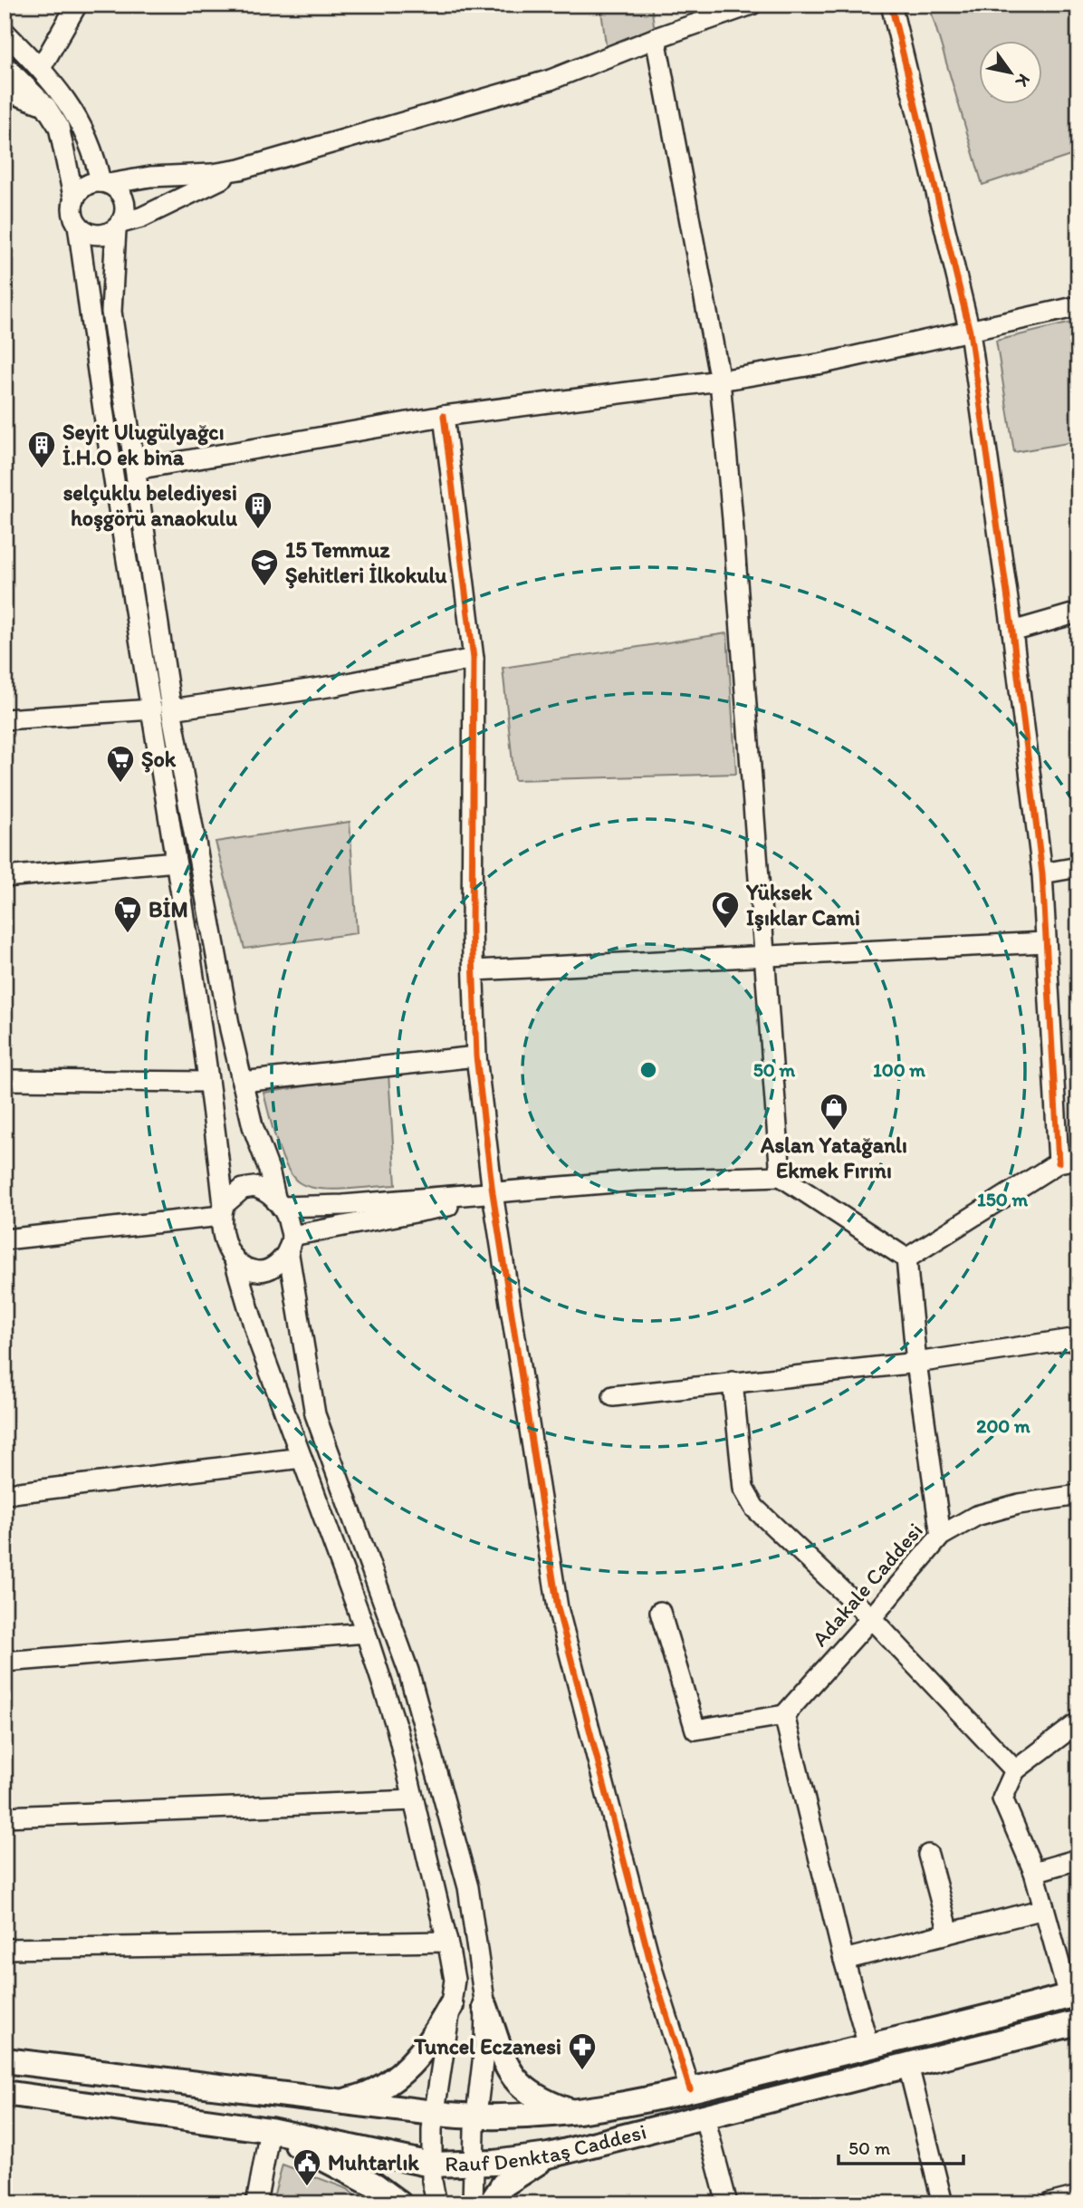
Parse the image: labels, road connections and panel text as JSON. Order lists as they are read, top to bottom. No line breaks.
{"streets":{"main road":["Rauf Denktaş Caddesi"],"street":["Adakale Caddesi"]},"places":{"building":["Seyit Ulugülyağcı İ.H.O ek bina","selçuklu belediyesi hoşgörü anaokulu"],"school or university":["15 Temmuz Şehitleri İlkokulu"],"supermarket":["Şok","BİM"],"mosque":["Yüksek Işıklar Cami"],"shop":["Aslan Yatağanlı Ekmek Fırını"],"pharmacy":["Tuncel Eczanesi"],"public building":["Muhtarlık"]},"scale_bar":"50 m","north":"bottom right","rings":["50 m","100 m","150 m","200 m"]}
